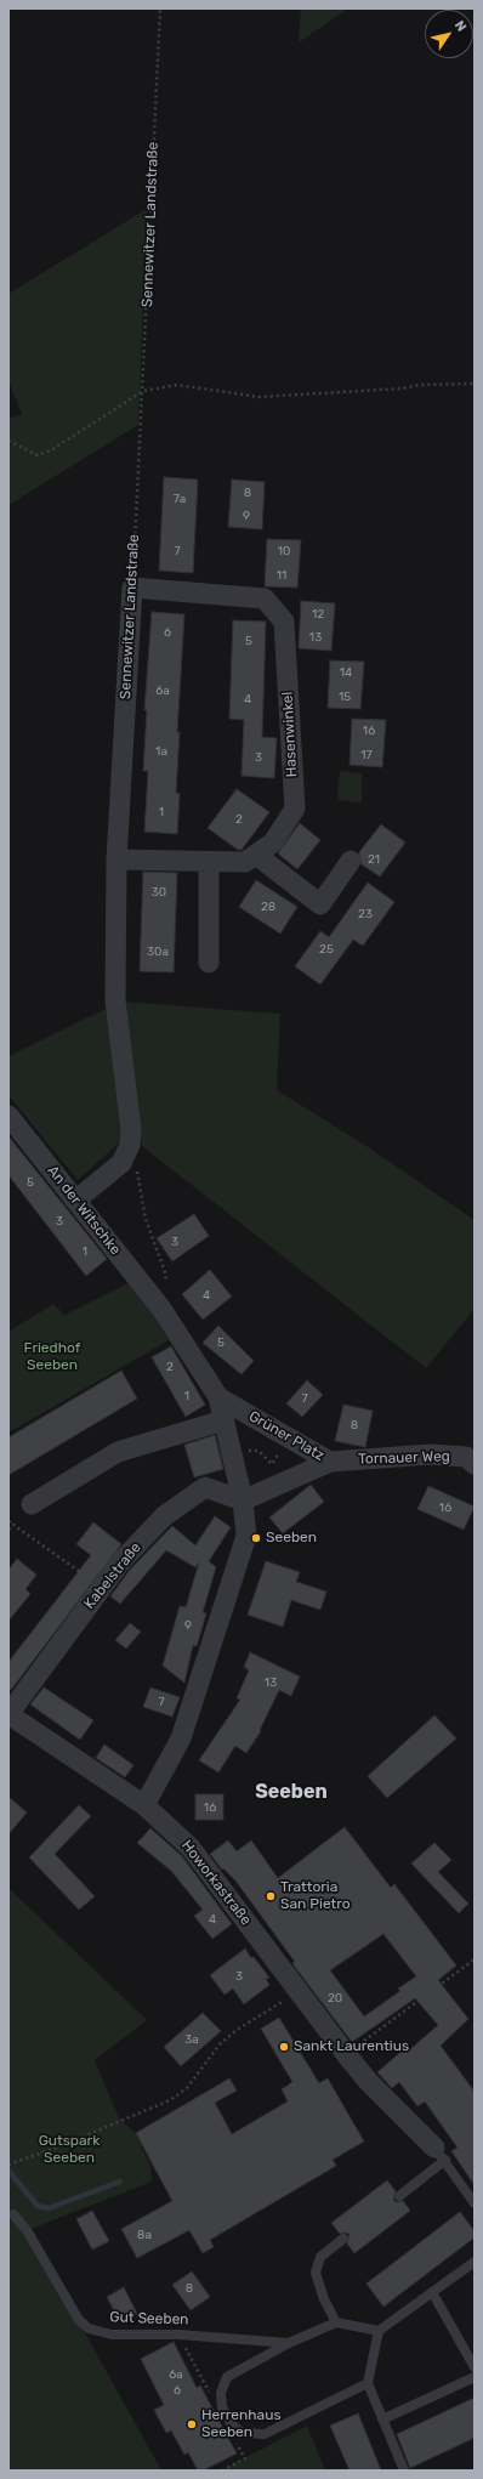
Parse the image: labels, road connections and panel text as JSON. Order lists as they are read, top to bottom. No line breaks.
{"streets":{"street":["Sennewitzer Landstraße","Hasenwinkel","An der Witschke","Grüner Platz","Tornauer Weg","Kabelstraße","Howorkastraße"],"lane":["Gut Seeben"]},"crossings":[["Sennewitzer Landstraße","Hasenwinkel"],["Sennewitzer Landstraße","An der Witschke"],["An der Witschke","Grüner Platz"],["Grüner Platz","Tornauer Weg"],["Grüner Platz","Kabelstraße"],["Kabelstraße","Howorkastraße"]],"districts":["Seeben"],"parks":["Friedhof Seeben","Gutspark Seeben"],"places":["Seeben","Trattoria San Pietro","Sankt Laurentius","Herrenhaus Seeben"],"house_numbers":["8","7a","9","7","10","11","12","6","13","5","14","6a","15","4","16","1a","17","3","1","2","21","30","28","23","25","30a","5","3","3","1","4","5","2","1","7","8","16","9","13","7","16","4","3","20","3a","8a","8","6a","6"],"north":"top right"}
